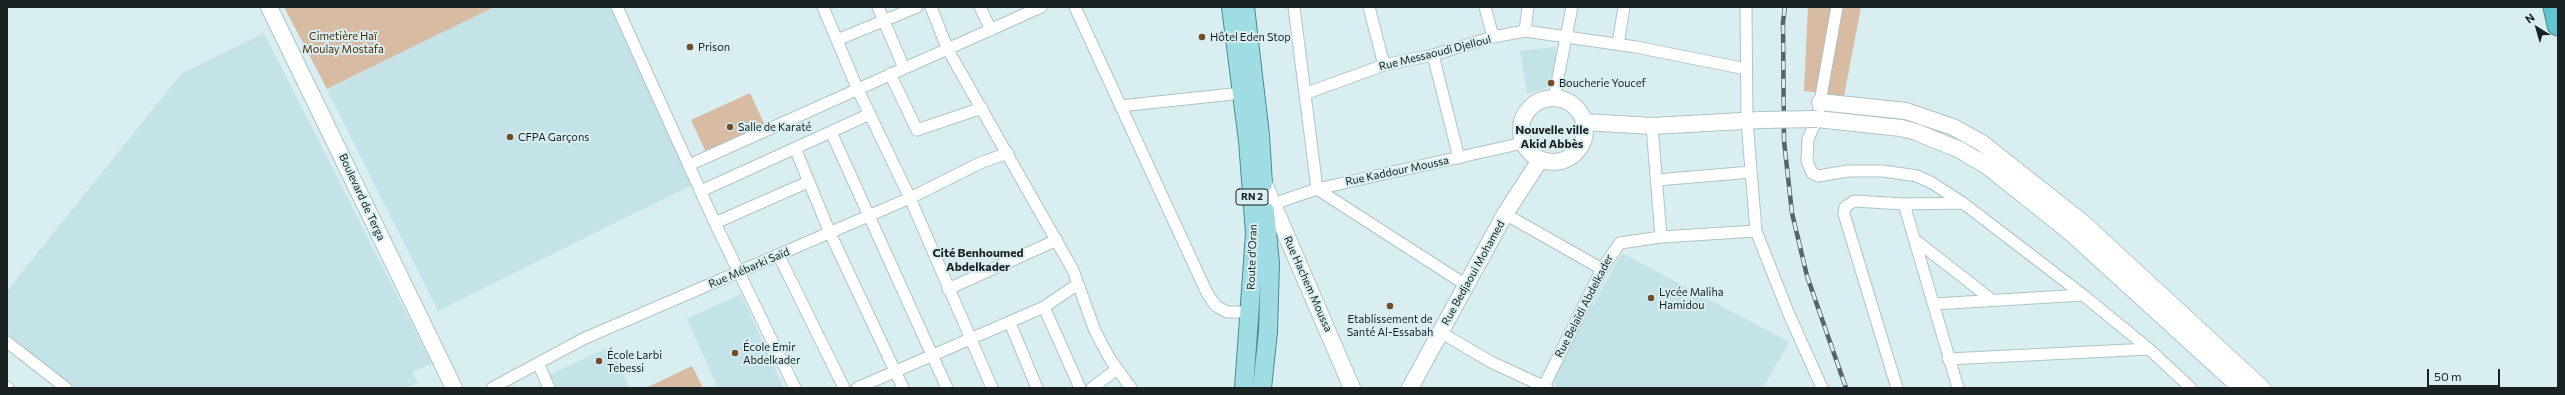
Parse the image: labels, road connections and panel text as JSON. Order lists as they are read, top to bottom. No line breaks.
{"streets":{"main road":["RN 2","Route d'Oran"],"street":["Rue Messaoudi Djelloul","Rue Kaddour Moussa","Boulevard de Terga","Rue Mébarki Saïd","Rue Bedjaoui Mohamed","Rue Hachem Moussa","Rue Belaïdi Abdelkader"]},"crossings":[["Rue Kaddour Moussa","Rue Bedjaoui Mohamed"],["Rue Kaddour Moussa","Rue Hachem Moussa"],["Route d'Oran","Rue Hachem Moussa"]],"districts":["Nouvelle ville Akid Abbès","Cité Benhoumed Abdelkader"],"parks":["Cimetière Haï Moulay Mostafa"],"places":["Hôtel Eden Stop","Prison","Boucherie Youcef","Salle de Karaté","CFPA Garçons","Lycée Maliha Hamidou","Etablissement de Santé Al-Essabah","École Emir Abdelkader","École Larbi Tebessi"],"scale_bar":"50 m","north":"top left"}
